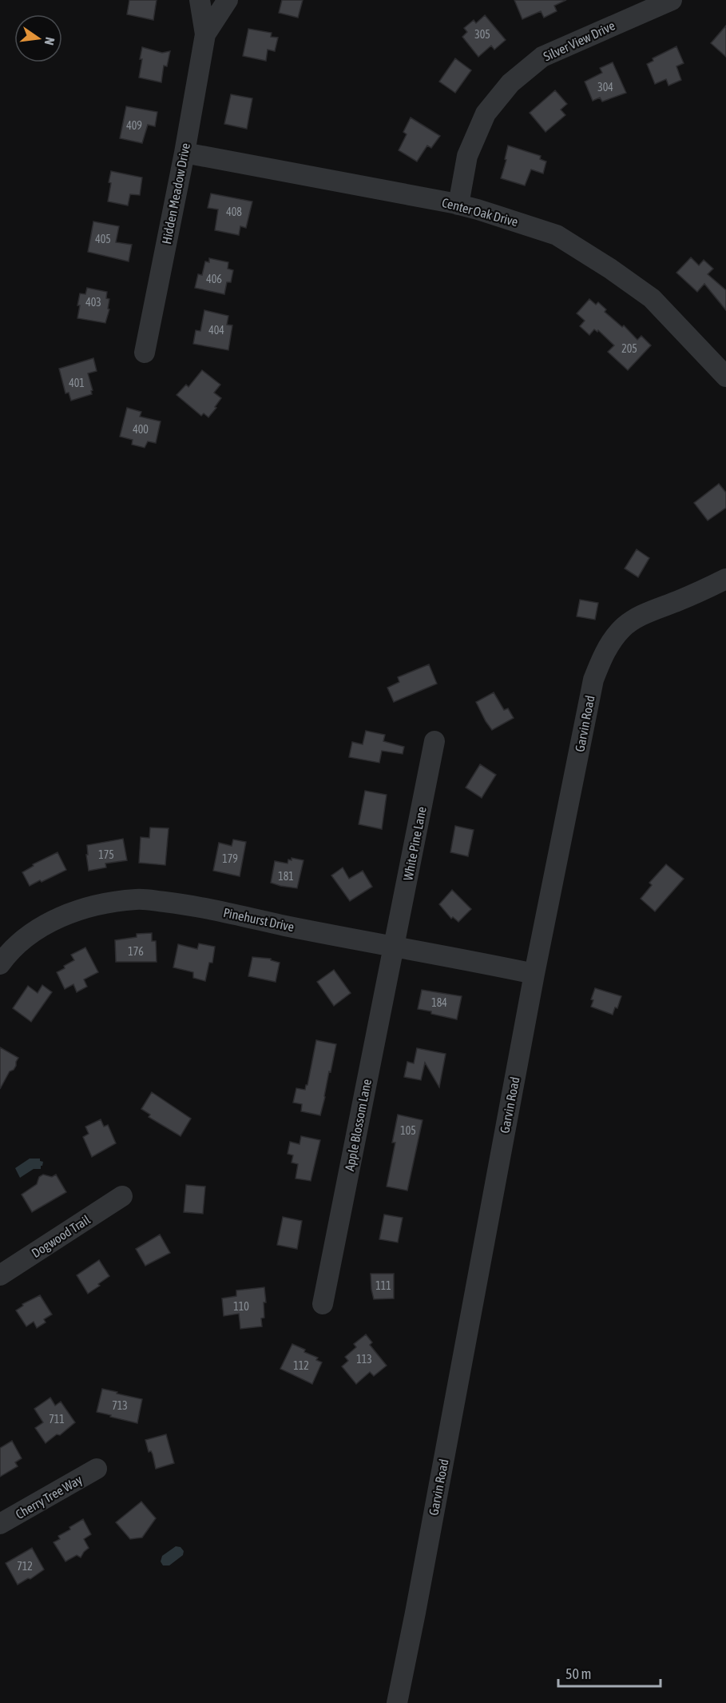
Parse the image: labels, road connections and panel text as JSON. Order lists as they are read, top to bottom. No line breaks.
{"streets":{"street":["Silver View Drive","Hidden Meadow Drive","Center Oak Drive","Garvin Road","White Pine Lane","Pinehurst Drive","Apple Blossom Lane","Dogwood Trail","Cherry Tree Way"]},"crossings":[["Silver View Drive","Center Oak Drive"],["Hidden Meadow Drive","Center Oak Drive"],["Garvin Road","Pinehurst Drive"],["White Pine Lane","Pinehurst Drive"],["White Pine Lane","Apple Blossom Lane"],["Pinehurst Drive","Apple Blossom Lane"]],"house_numbers":["305","304","409","408","405","406","403","404","205","401","400","175","179","181","176","184","105","111","110","113","112","713","711","712"],"scale_bar":"50 m","north":"right"}
